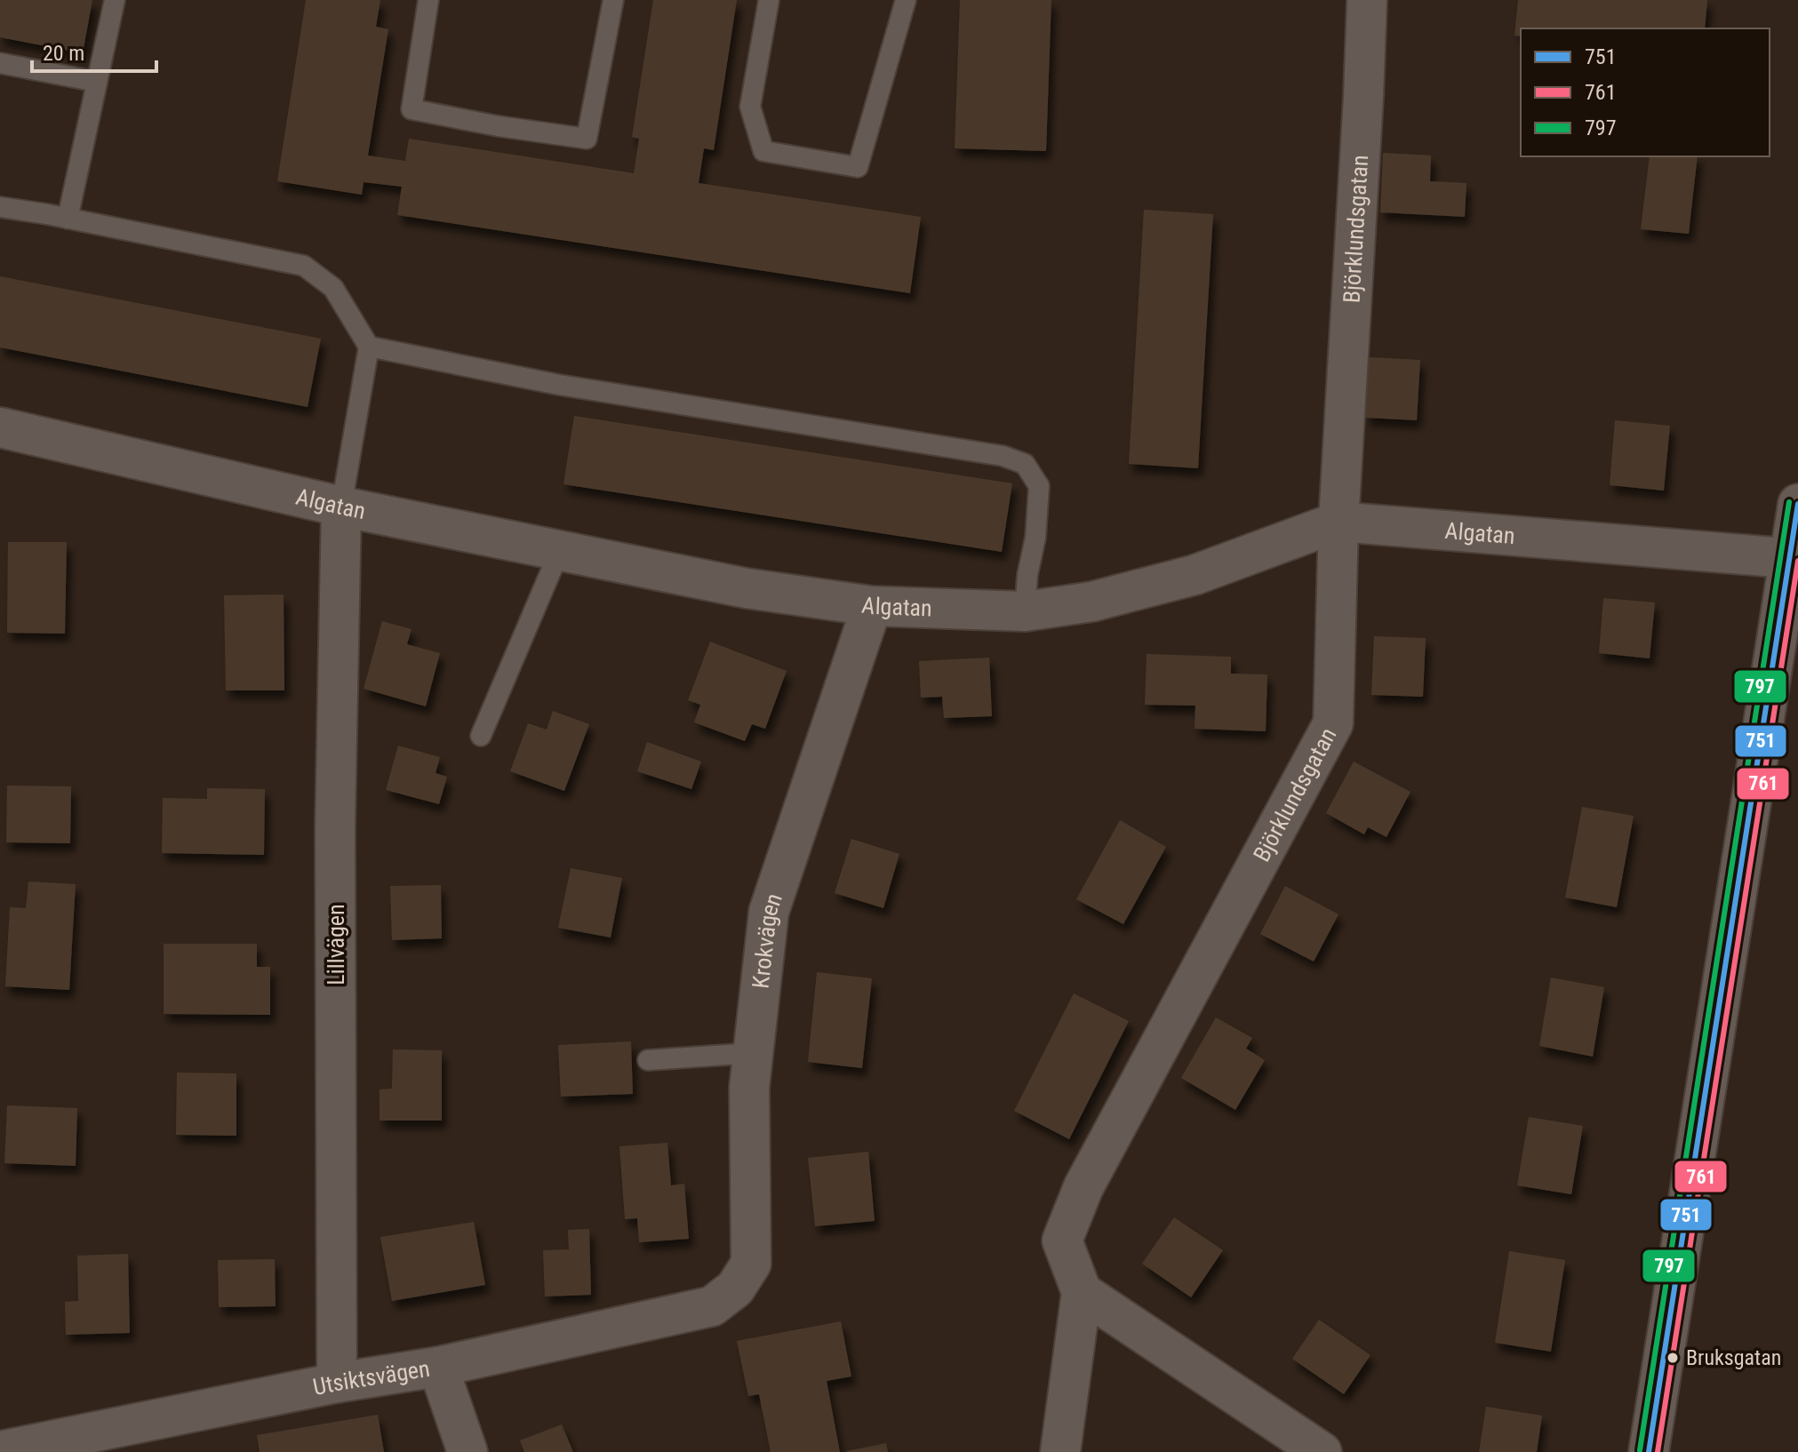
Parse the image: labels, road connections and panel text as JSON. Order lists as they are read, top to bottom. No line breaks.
{"streets":{"street":["Björklundsgatan","Algatan","Krokvägen","Lillvägen","Utsiktsvägen"]},"crossings":[["Björklundsgatan","Algatan"],["Algatan","Krokvägen"],["Algatan","Lillvägen"],["Krokvägen","Utsiktsvägen"],["Lillvägen","Utsiktsvägen"]],"places":["Bruksgatan"],"lines":["transit line 797","transit line 751","transit line 761"],"legend":["751","761","797"],"scale_bar":"20 m"}
